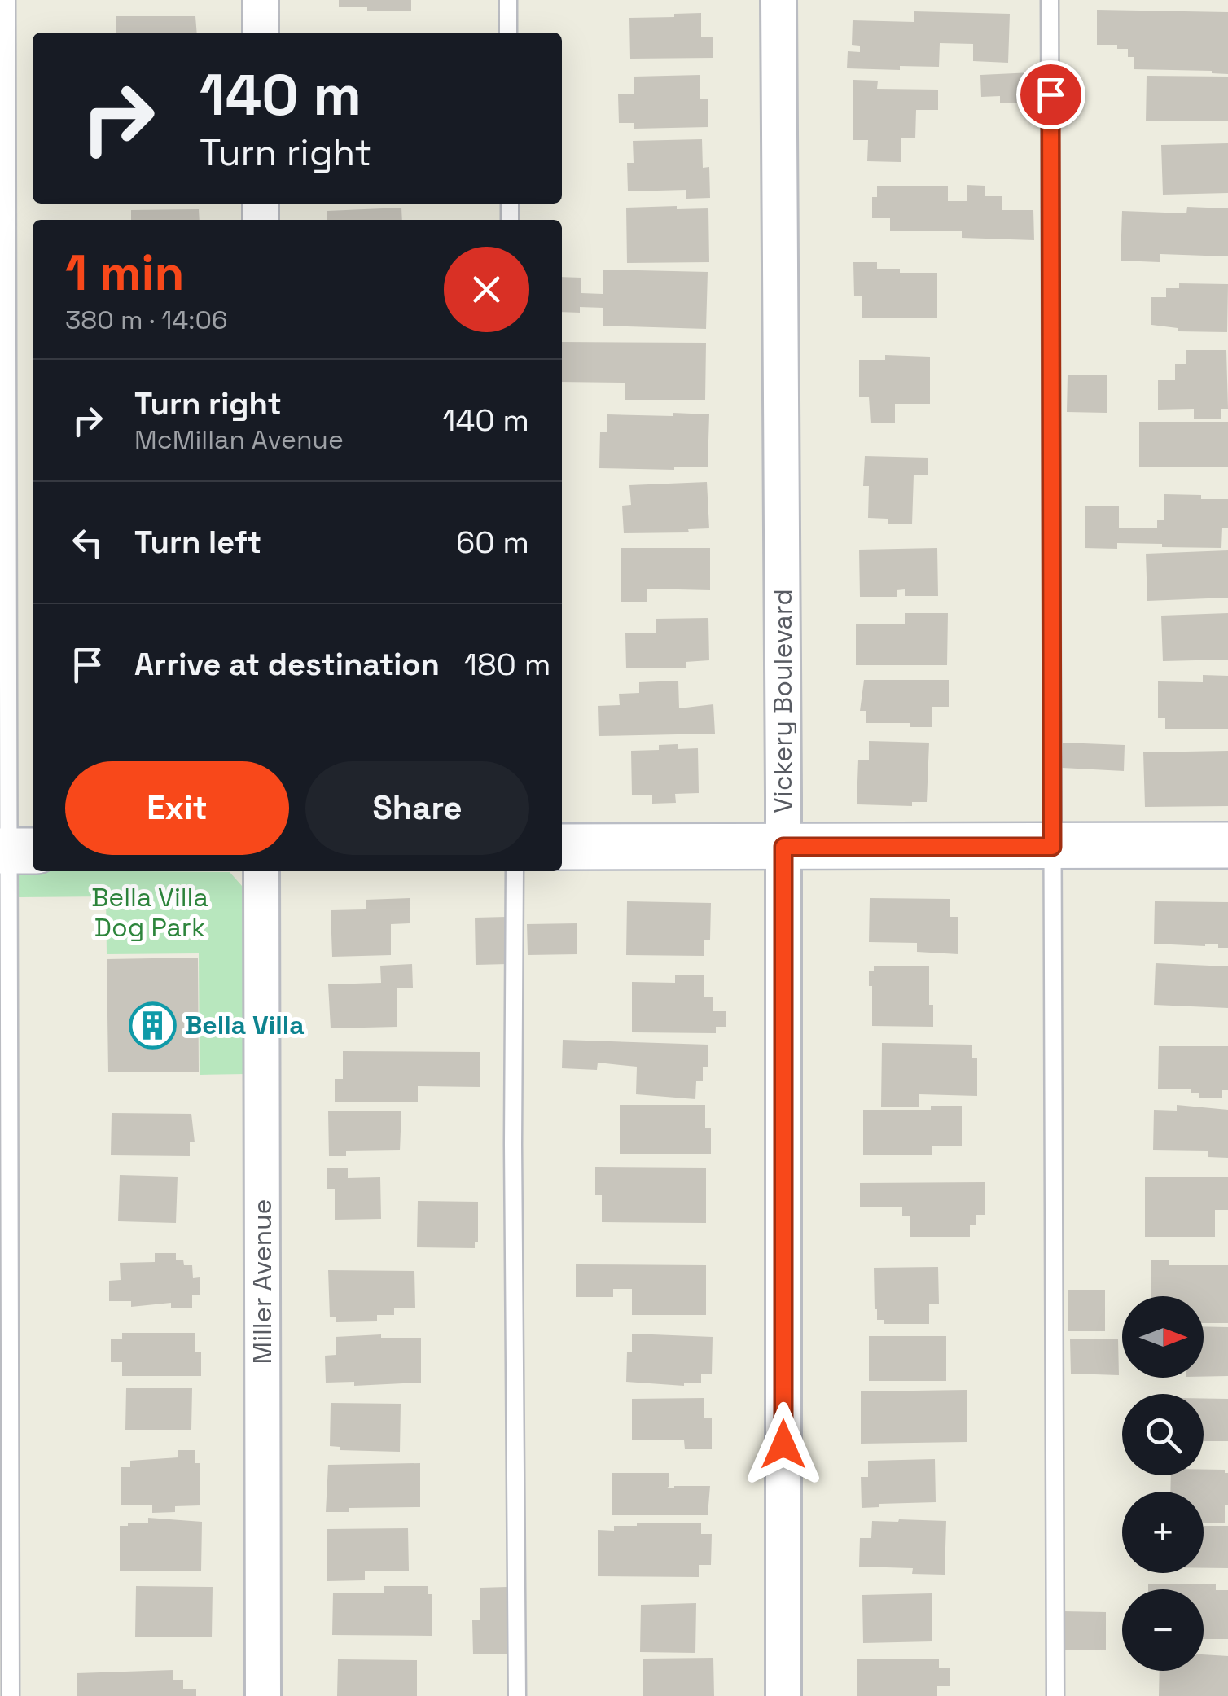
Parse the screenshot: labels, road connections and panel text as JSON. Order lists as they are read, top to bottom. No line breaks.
{"streets":{"street":["Vickery Boulevard","Miller Avenue"]},"parks":["Bella Villa Dog Park"],"places":{"building":["Bella Villa"]},"north":"right","page":{"turn":["140 m","Turn right"],"heading":["1 min","380 m · 14:06"],"list":[{"name":"Turn right","note":"McMillan Avenue","value":"140 m"},{"name":"Turn left","value":"60 m"},{"name":"Arrive at destination","value":"180 m"}],"buttons":["Exit","Share"],"map_buttons":["+","−"]}}
